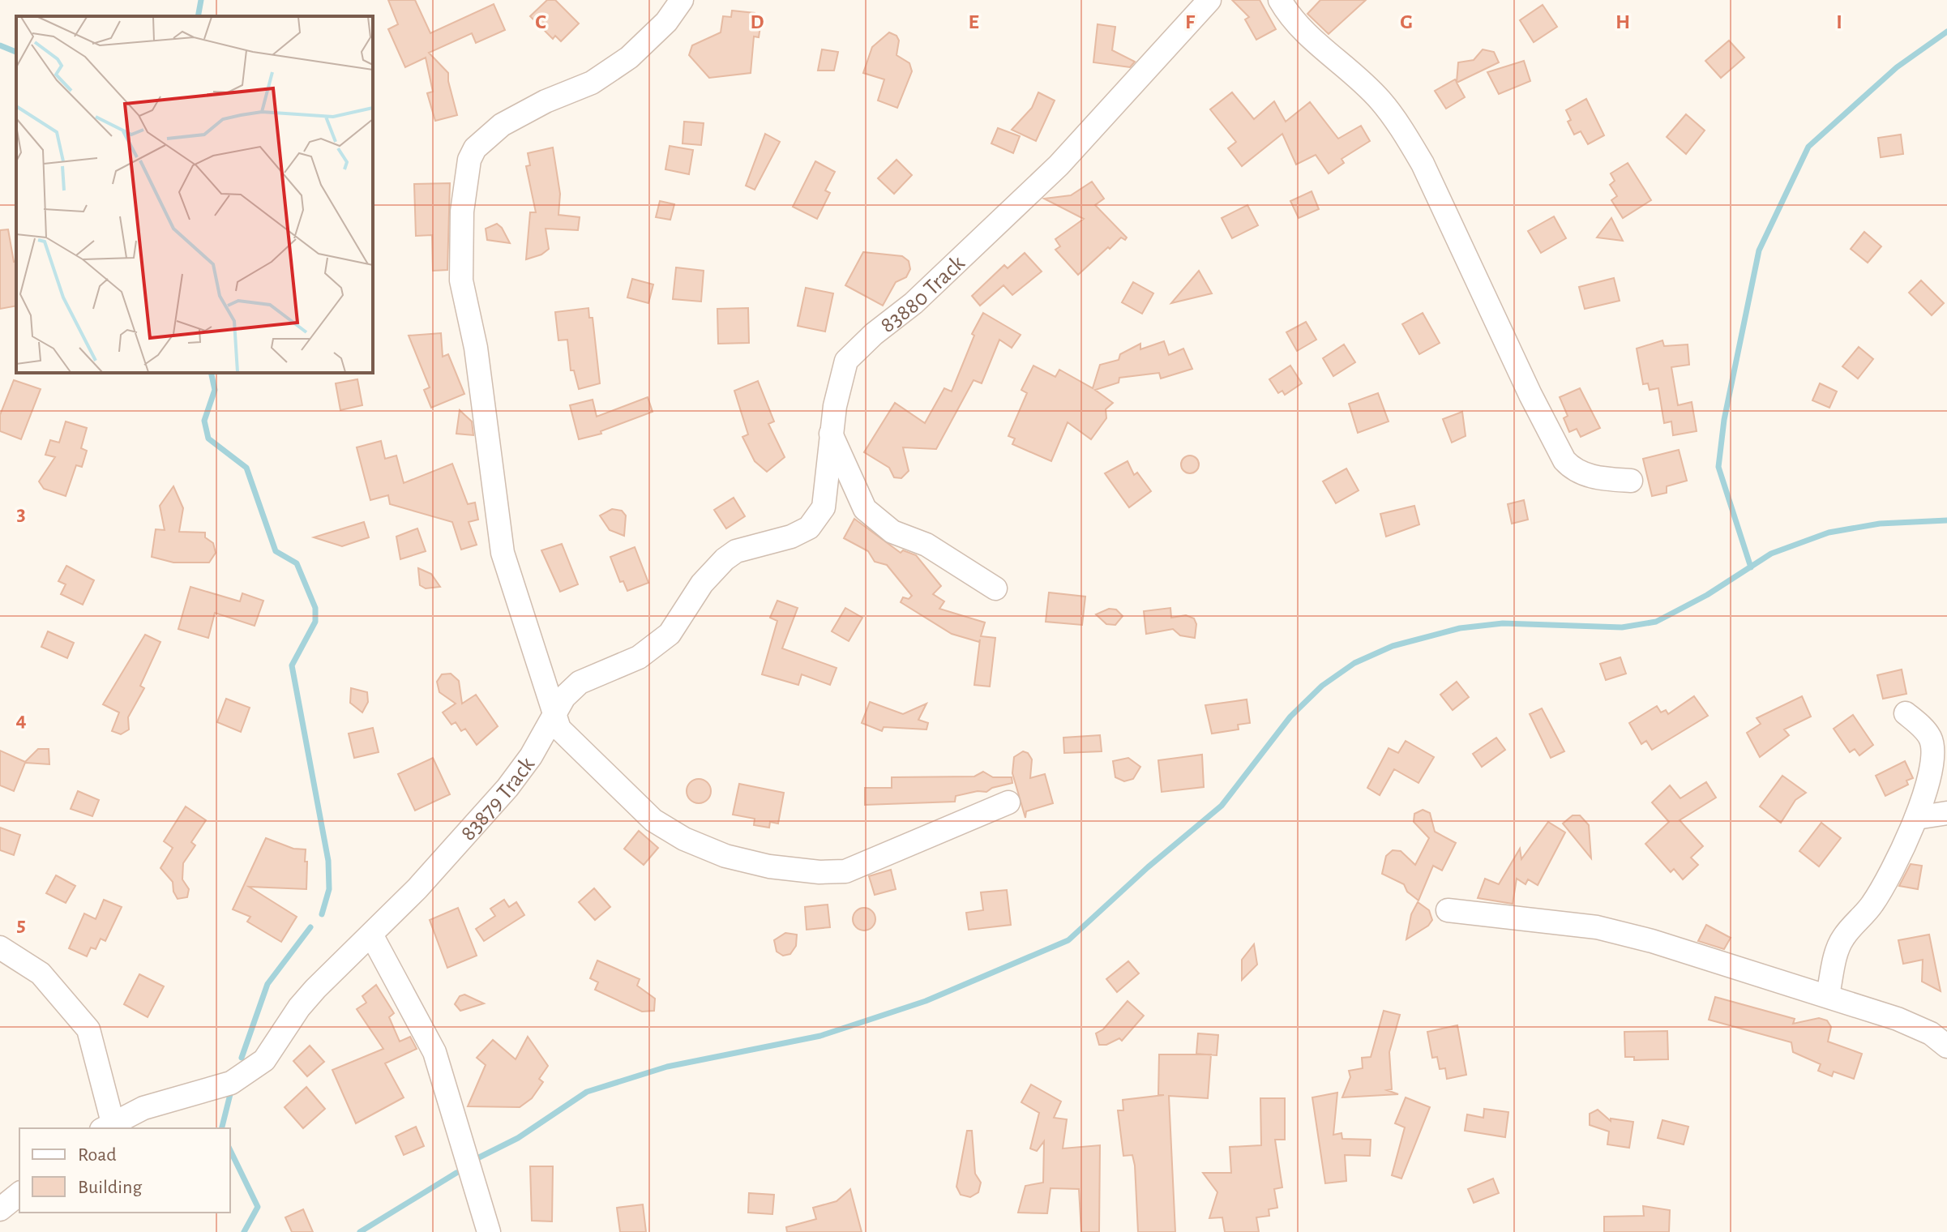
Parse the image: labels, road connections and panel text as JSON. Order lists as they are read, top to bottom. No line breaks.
{"streets":{"street":["83880 Track","83879 Track"]},"crossings":[["83880 Track","83879 Track"]],"legend":["Road","Building"],"grid":{"columns":["C","D","E","F","G","H","I"],"rows":["3","4","5"]}}
